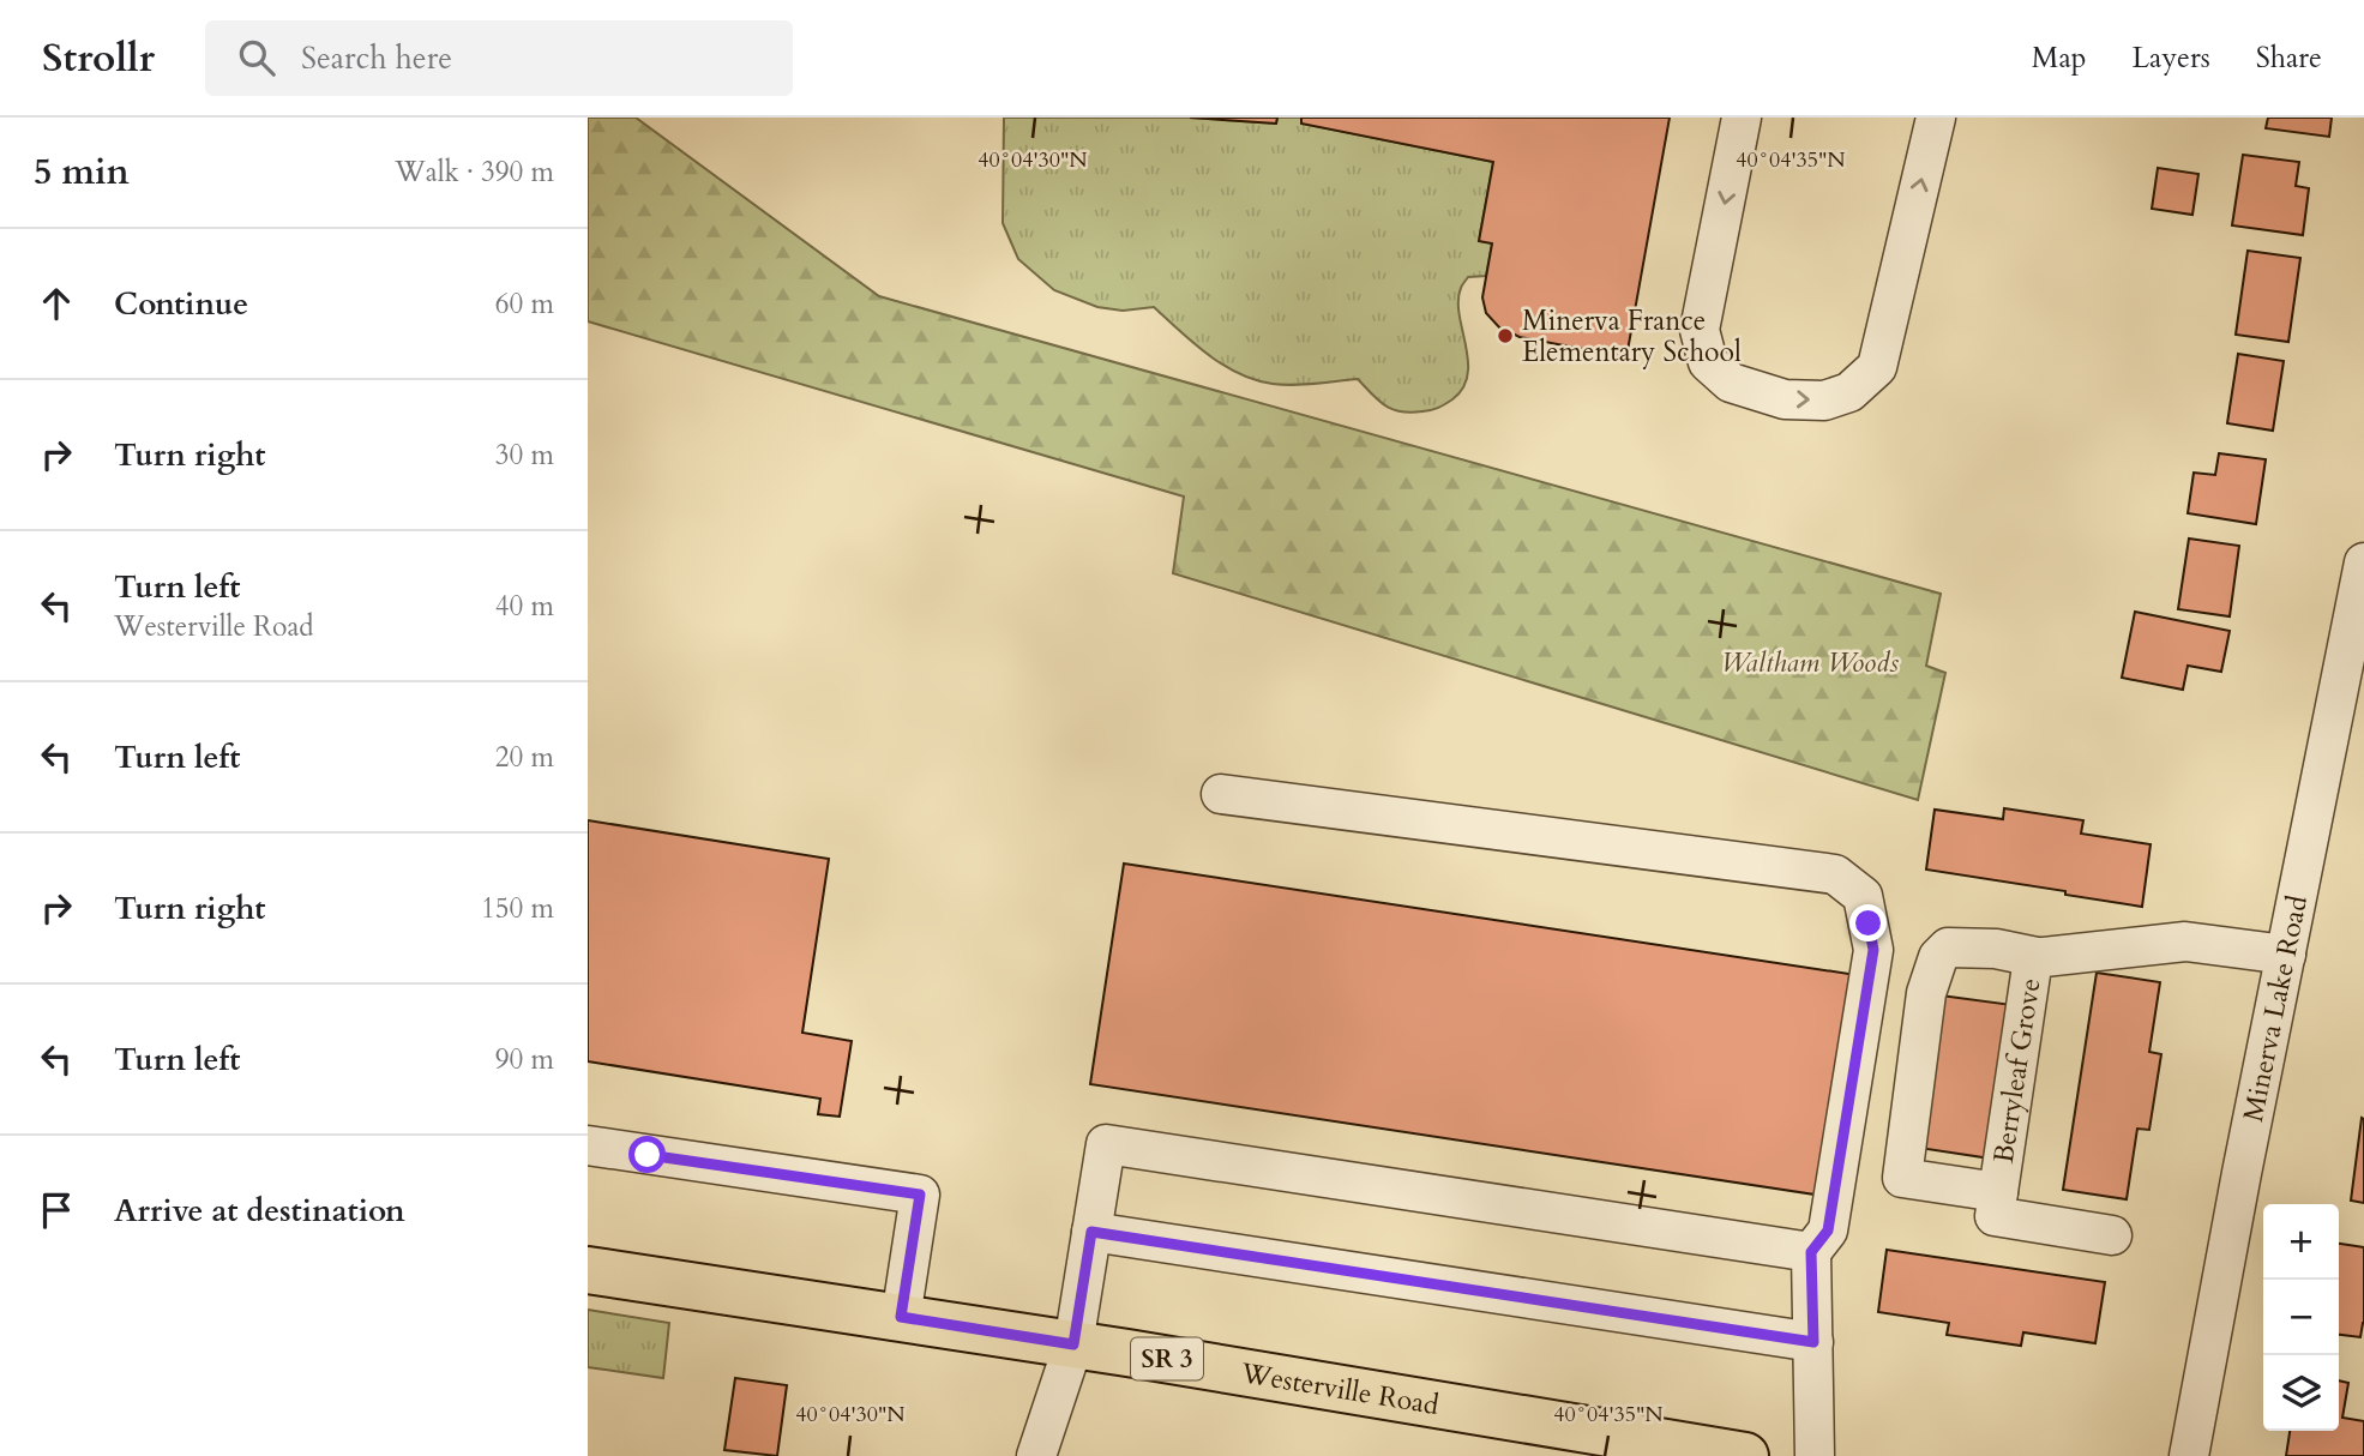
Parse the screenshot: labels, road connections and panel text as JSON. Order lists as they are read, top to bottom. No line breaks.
{"streets":{"main road":["SR 3","Westerville Road"],"street":["Minerva Lake Road","Berryleaf Grove"]},"crossings":[["Minerva Lake Road","Berryleaf Grove"]],"parks":["Waltham Woods"],"places":["Minerva France Elementary School"],"page":{"header":"Strollr","search":"Search here","nav":["Map","Layers","Share"],"heading":["5 min","Walk · 390 m"],"list":[["Continue","60 m"],["Turn right","30 m"],["Turn left","Westerville Road","40 m"],["Turn left","20 m"],["Turn right","150 m"],["Turn left","90 m"],"Arrive at destination"],"map_buttons":["+","−"]},"coordinates":["40°04'30\"N","40°04'35\"N"]}
